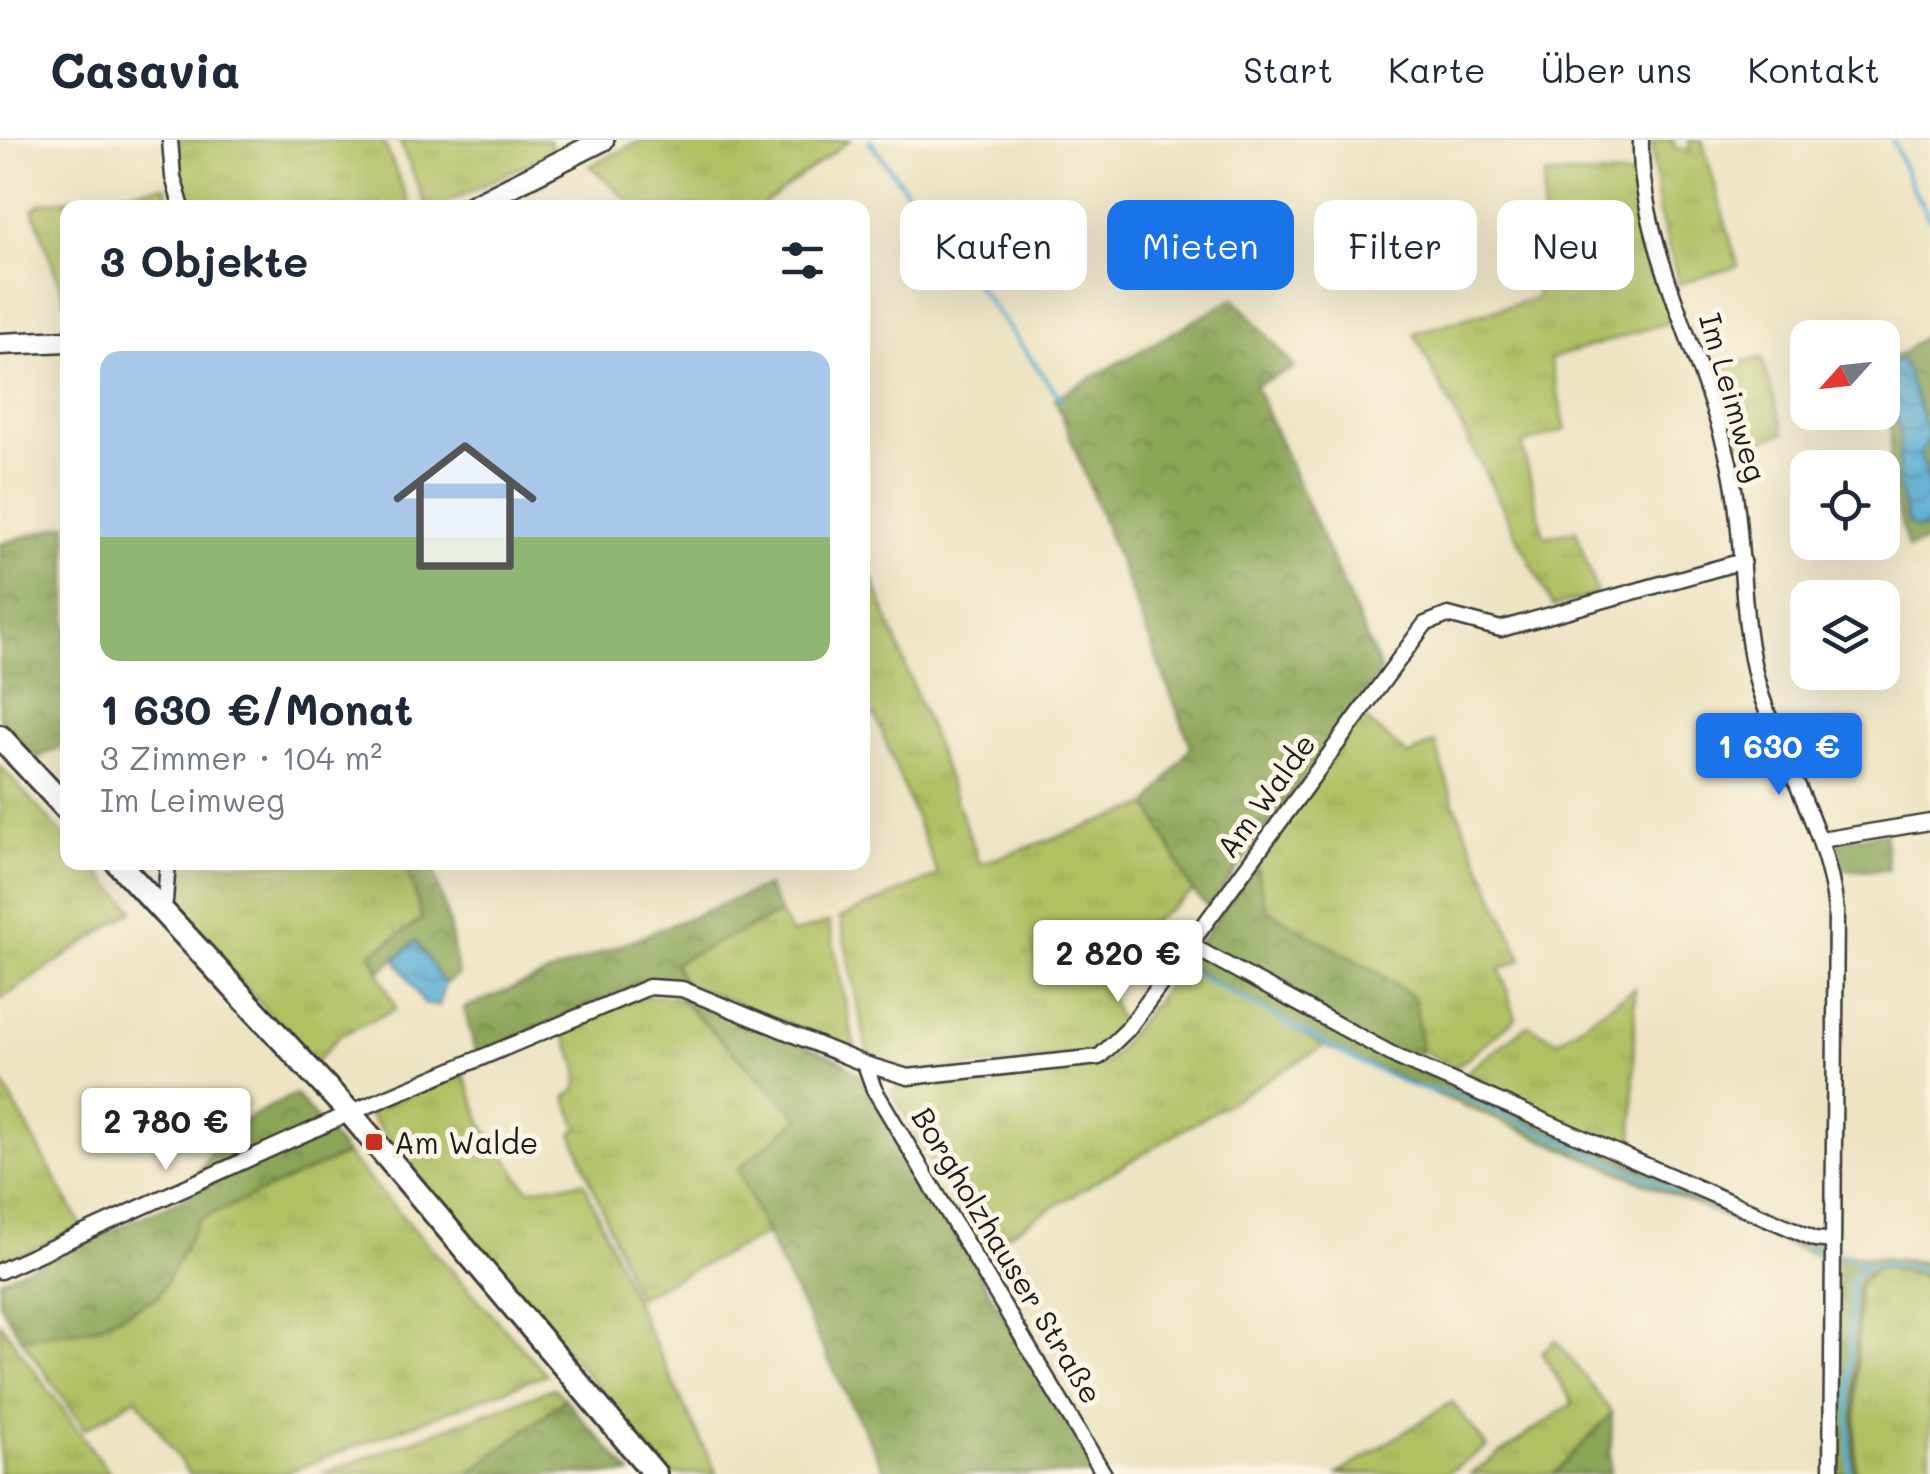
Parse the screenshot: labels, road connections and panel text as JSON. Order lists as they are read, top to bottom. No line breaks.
{"streets":{"street":["Im Leimweg","Am Walde","Borgholzhauser Straße"]},"crossings":[["Im Leimweg","Am Walde"],["Am Walde","Borgholzhauser Straße"]],"places":{"transit":["Am Walde"]},"north":"bottom left","page":{"header":"Casavia","nav":["Start","Karte","Über uns","Kontakt"],"chip":["Kaufen","Mieten","Filter","Neu"],"heading":"3 Objekte","list":[{"name":"1 630 €/Monat","note":"3 Zimmer · 104 m² · Im Leimweg"}],"price":["1 630 €","2 820 €","2 780 €"]}}
